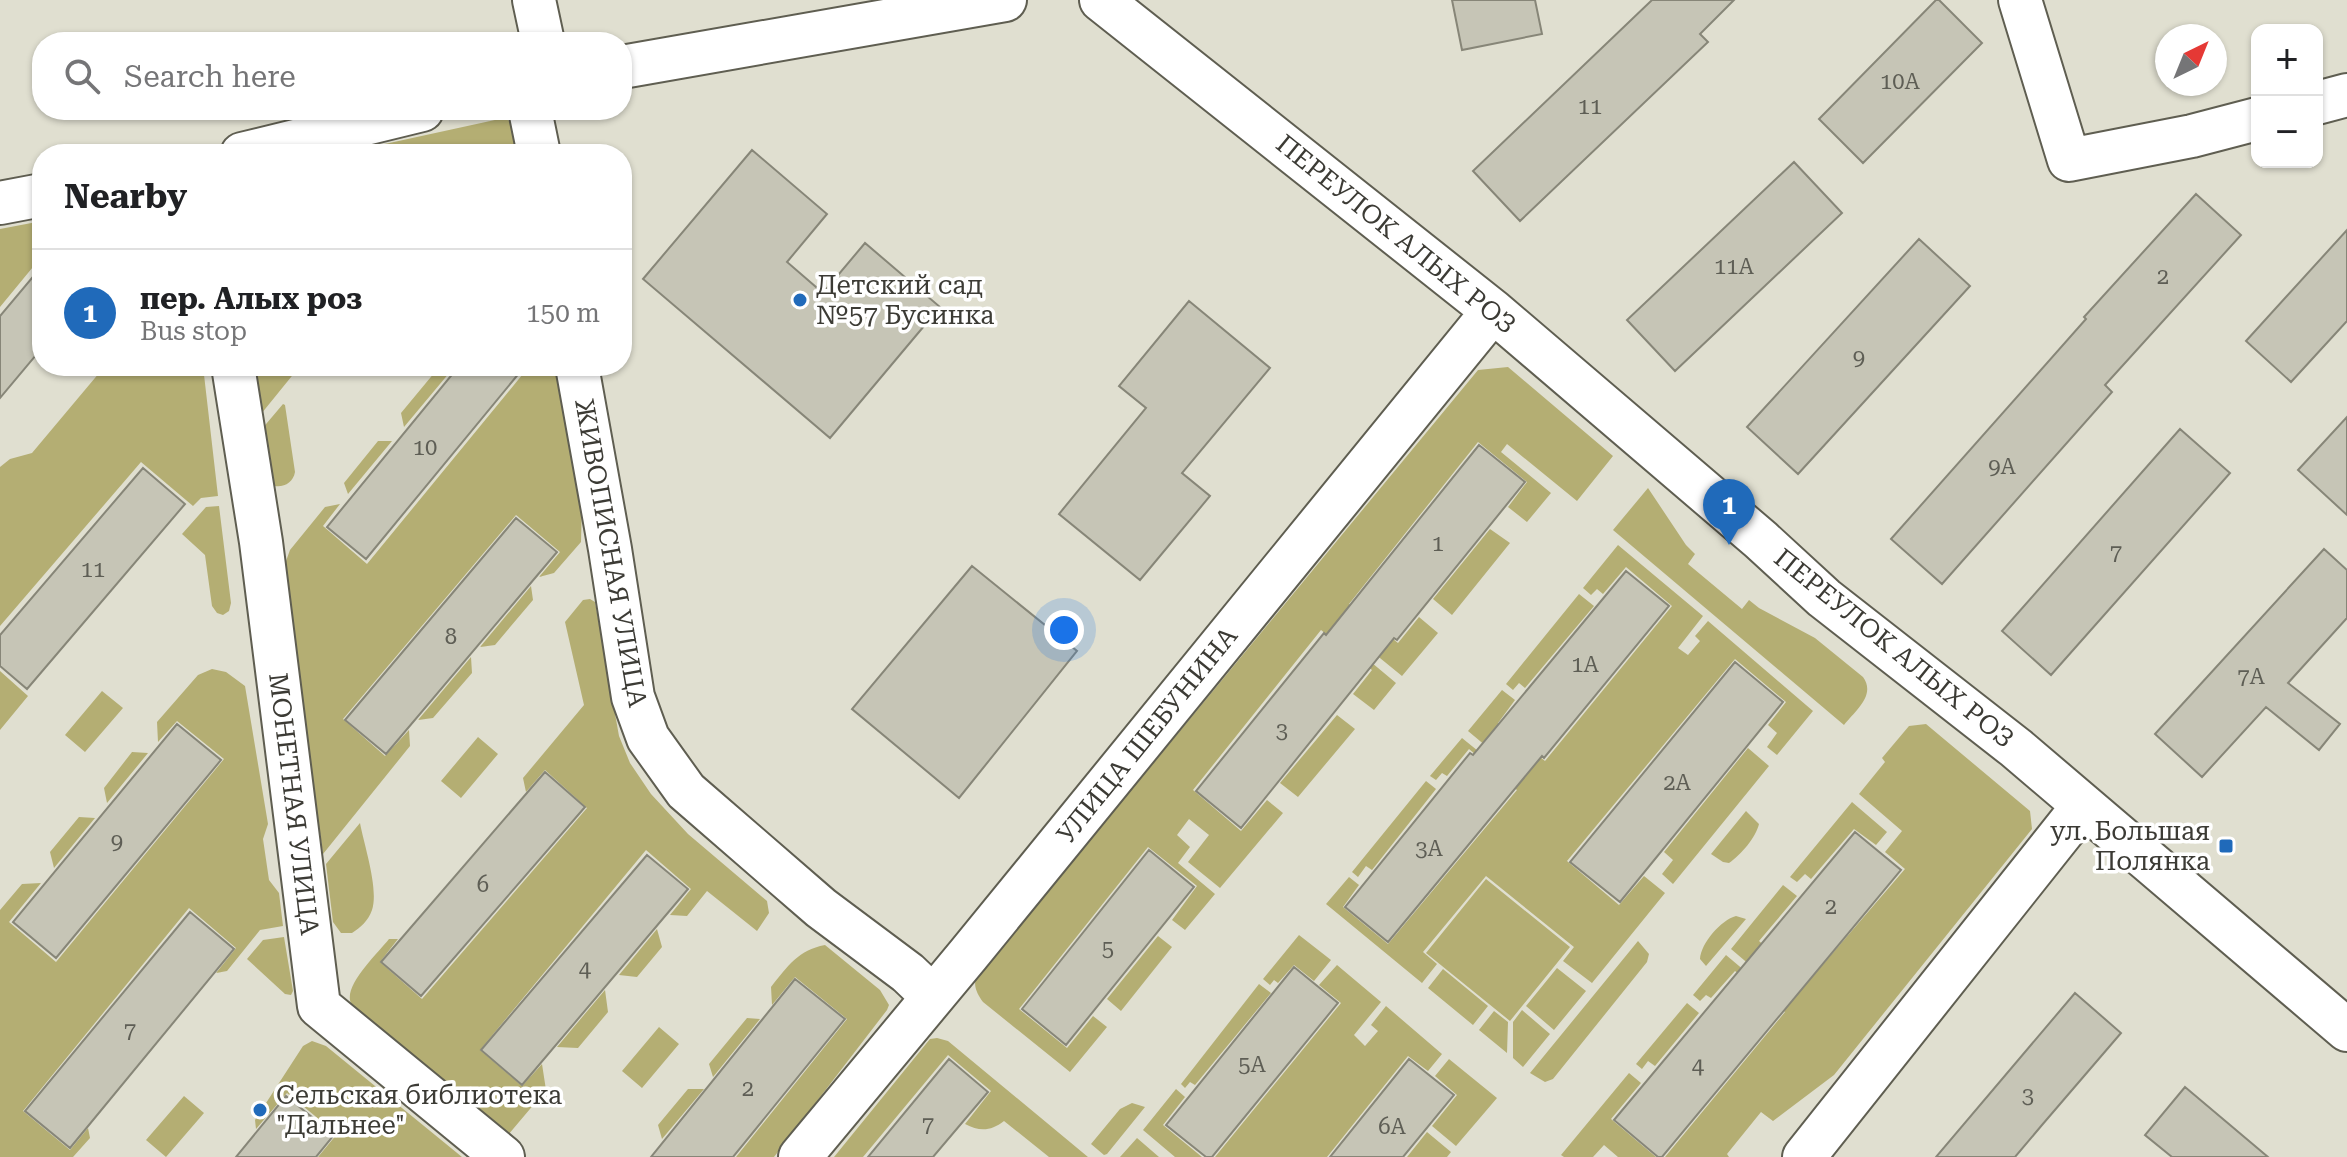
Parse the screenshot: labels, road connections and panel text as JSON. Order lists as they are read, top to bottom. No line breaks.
{"streets":{"street":["ПЕРЕУЛОК АЛЫХ РОЗ","ЖИВОПИСНАЯ УЛИЦА","УЛИЦА ШЕБУНИНА","МОНЕТНАЯ УЛИЦА"]},"crossings":[["ПЕРЕУЛОК АЛЫХ РОЗ","УЛИЦА ШЕБУНИНА"],["ЖИВОПИСНАЯ УЛИЦА","УЛИЦА ШЕБУНИНА"]],"places":{"other":["Детский сад №57 Бусинка","Сельская библиотека \"Дальнее\""],"transit":["ул. Большая Полянка"]},"house_numbers":["10А","11","11А","2","9","10","9А","1","7","11","8","1А","7А","3","2А","9","3А","6","2","5","4","7","5А","4","2","3","7","6А"],"north":"top right","page":{"map_buttons":["+","−"],"search":"Search here","heading":"Nearby","list":[{"mark":"1","name":"пер. Алых роз","note":"Bus stop","value":"150 m"}],"pins":"1"}}
